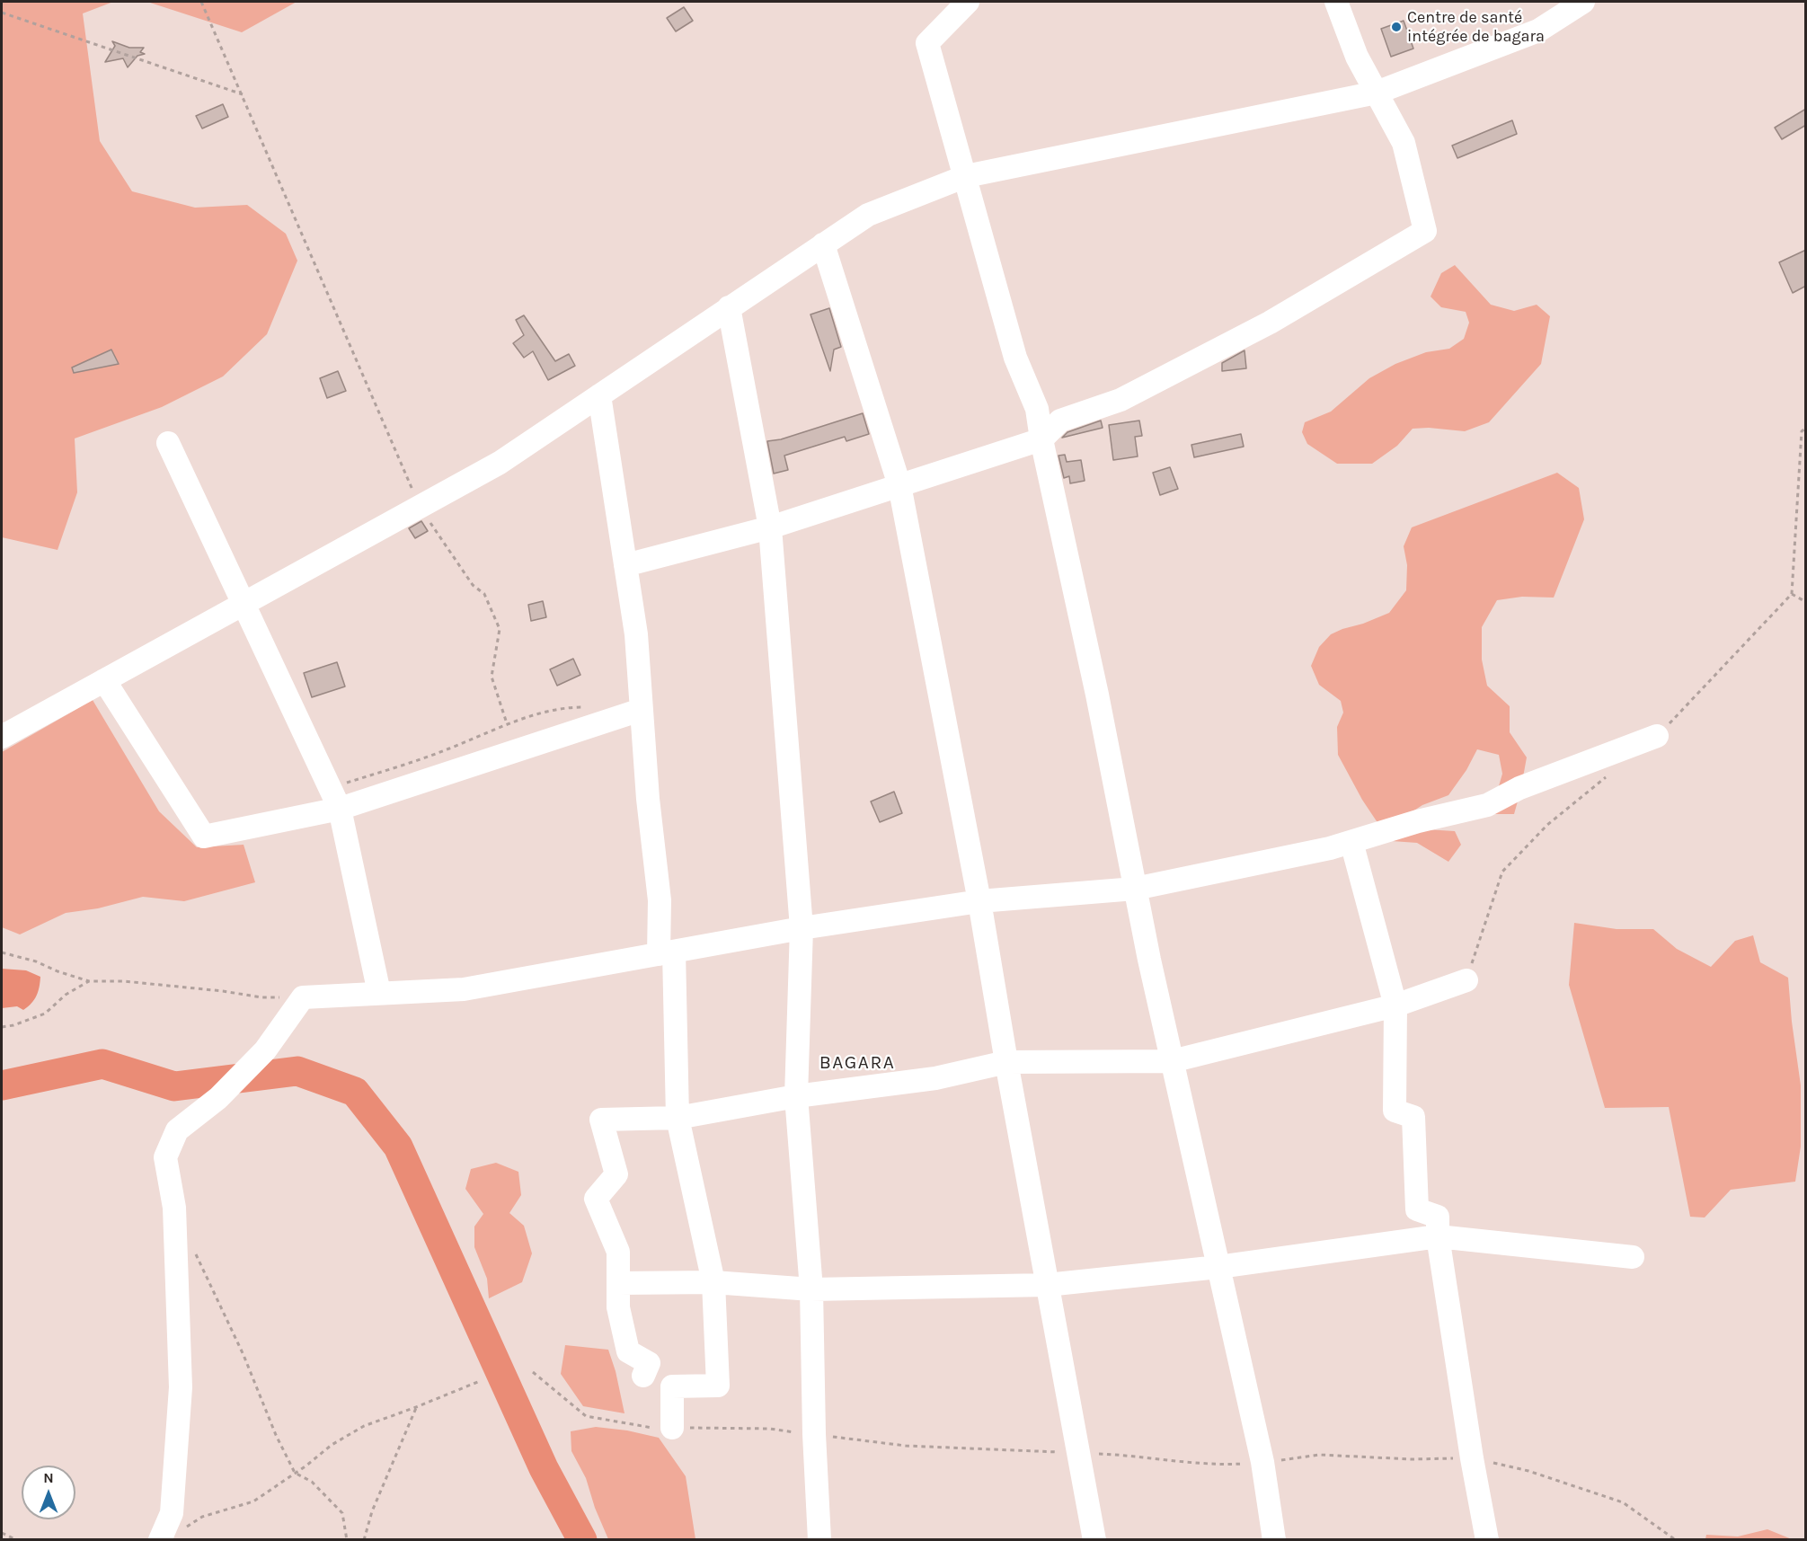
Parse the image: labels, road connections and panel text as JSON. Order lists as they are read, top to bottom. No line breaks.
{"districts":["BAGARA"],"places":["Centre de santé intégrée de bagara"],"north":"top"}
